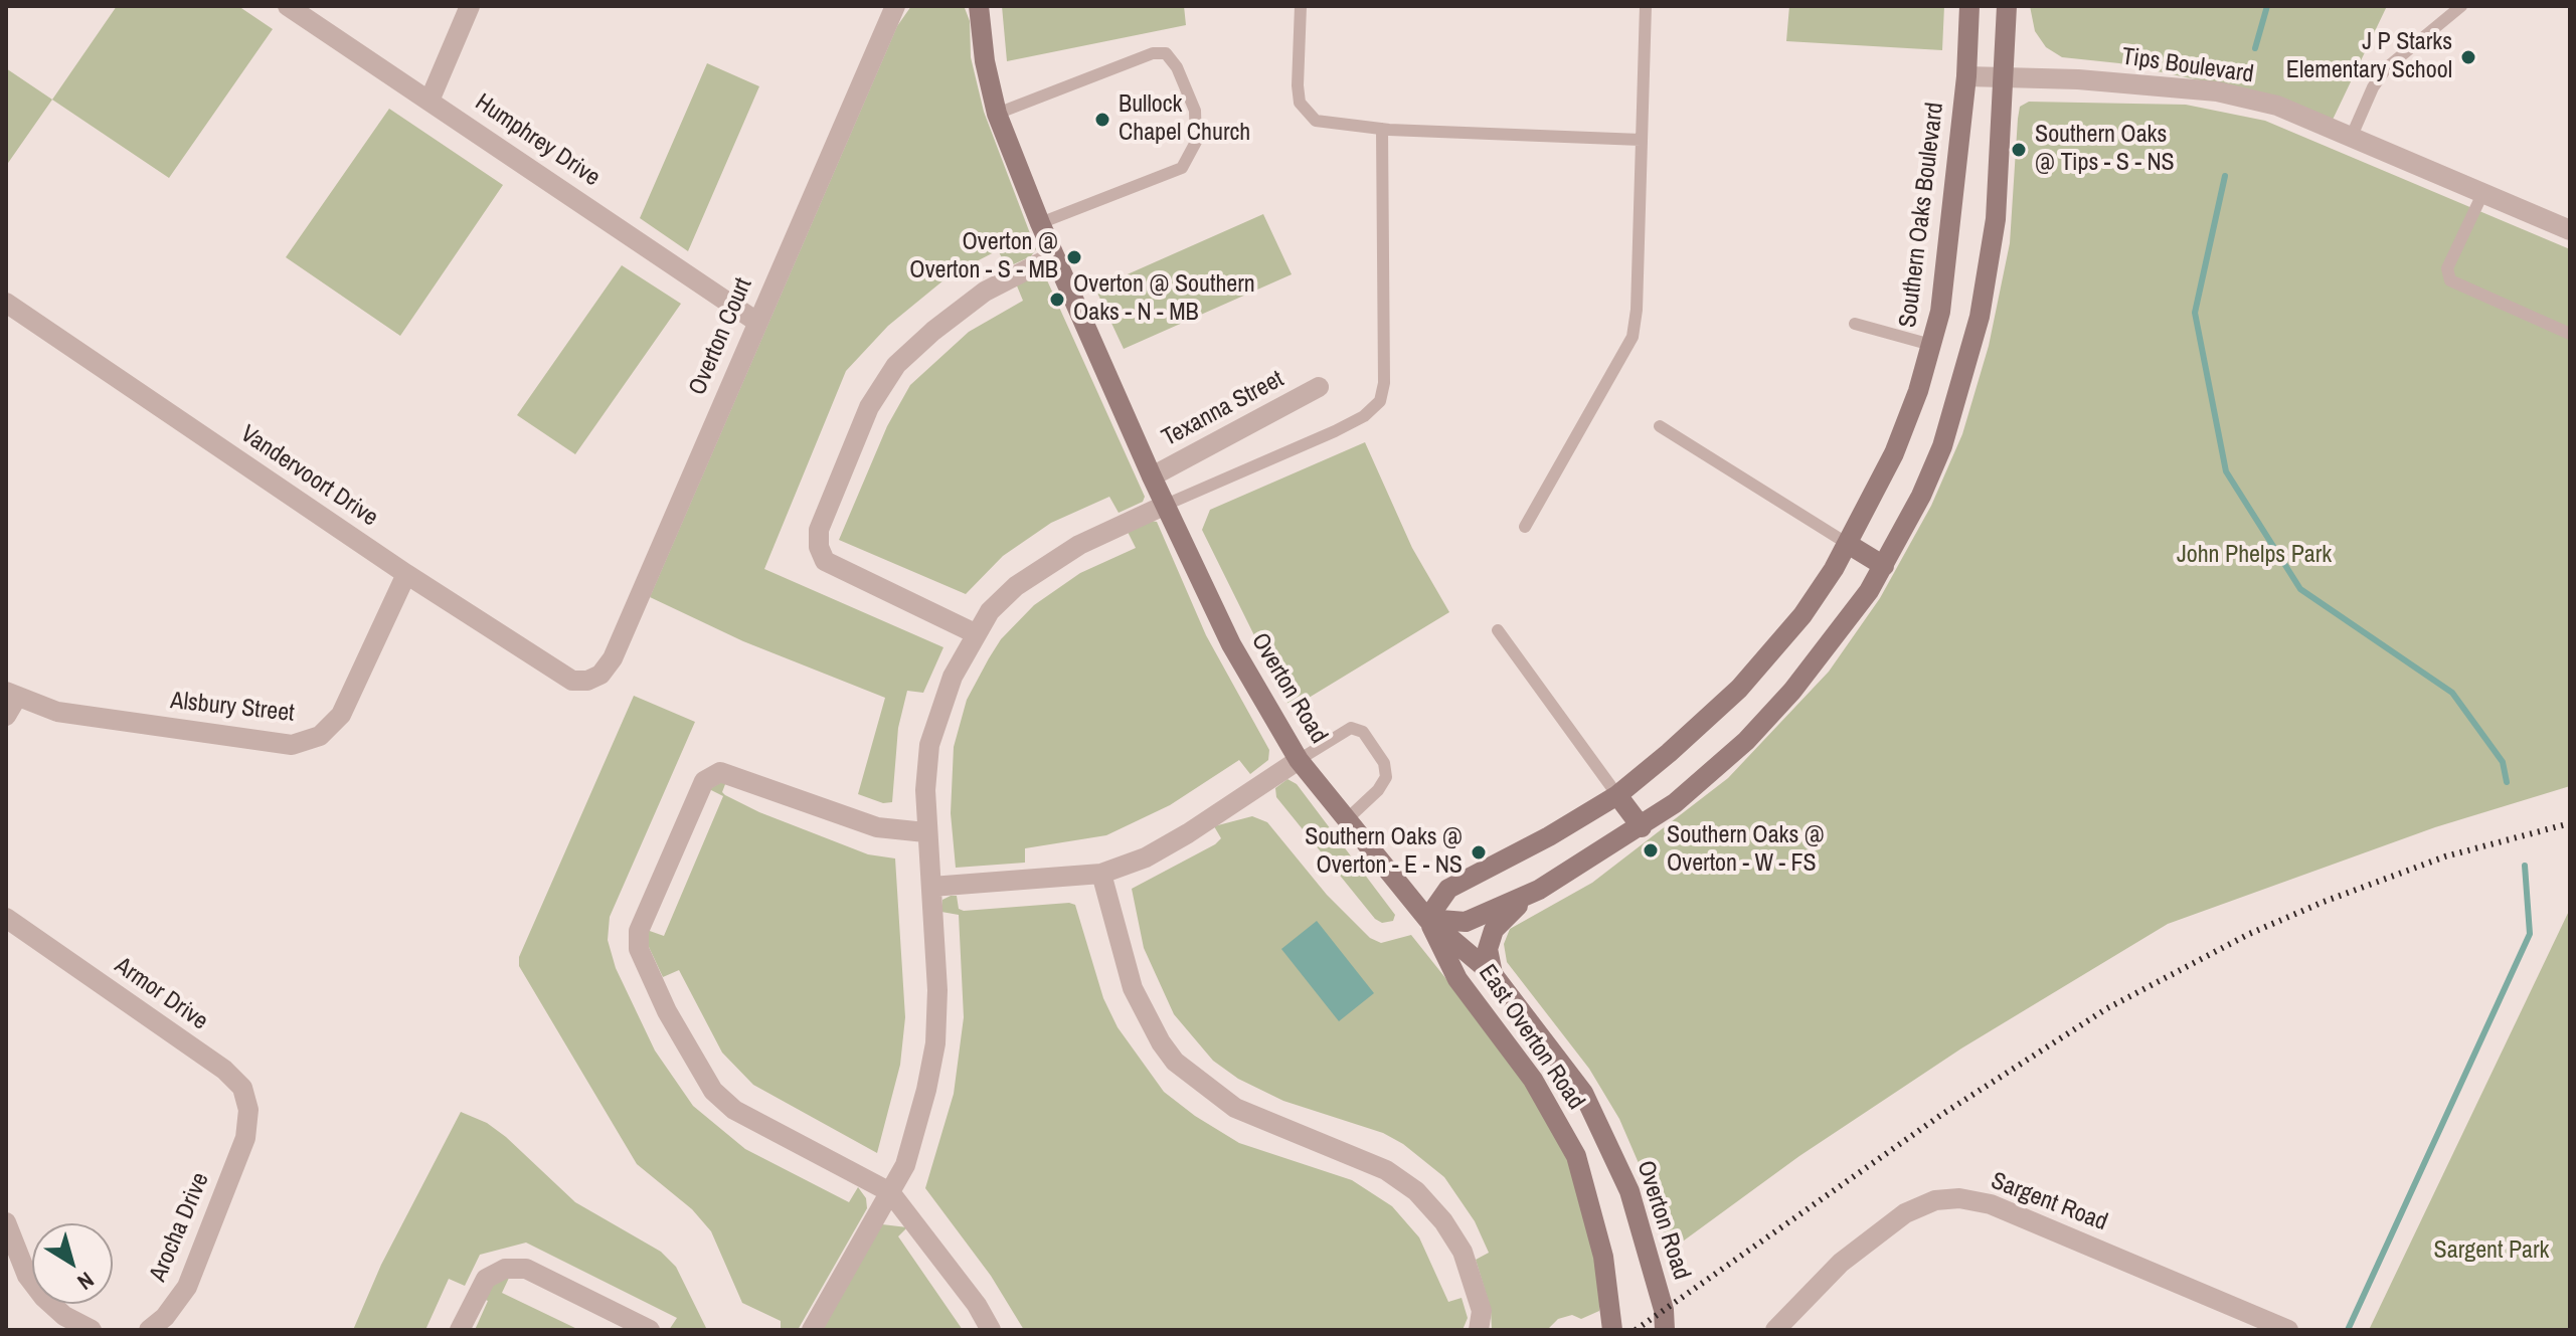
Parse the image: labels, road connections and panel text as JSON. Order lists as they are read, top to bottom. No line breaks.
{"streets":{"street":["Tips Boulevard","Humphrey Drive","Southern Oaks Boulevard","Overton Court","Texanna Street","Vandervoort Drive","Overton Road","Alsbury Street","Armor Drive","East Overton Road","Sargent Road","Arocha Drive"]},"crossings":[["Tips Boulevard","Southern Oaks Boulevard"],["Humphrey Drive","Overton Court"],["Southern Oaks Boulevard","Overton Road"],["Southern Oaks Boulevard","East Overton Road"],["Overton Court","Vandervoort Drive"],["Texanna Street","Overton Road"],["Vandervoort Drive","Alsbury Street"],["Overton Road","East Overton Road"],["Armor Drive","Arocha Drive"]],"parks":["John Phelps Park","Sargent Park"],"places":["J P Starks Elementary School","Bullock Chapel Church","Southern Oaks @ Tips - S - NS","Overton @ Overton - S - MB","Overton @ Southern Oaks - N - MB","Southern Oaks @ Overton - W - FS","Southern Oaks @ Overton - E - NS"],"north":"bottom right"}
